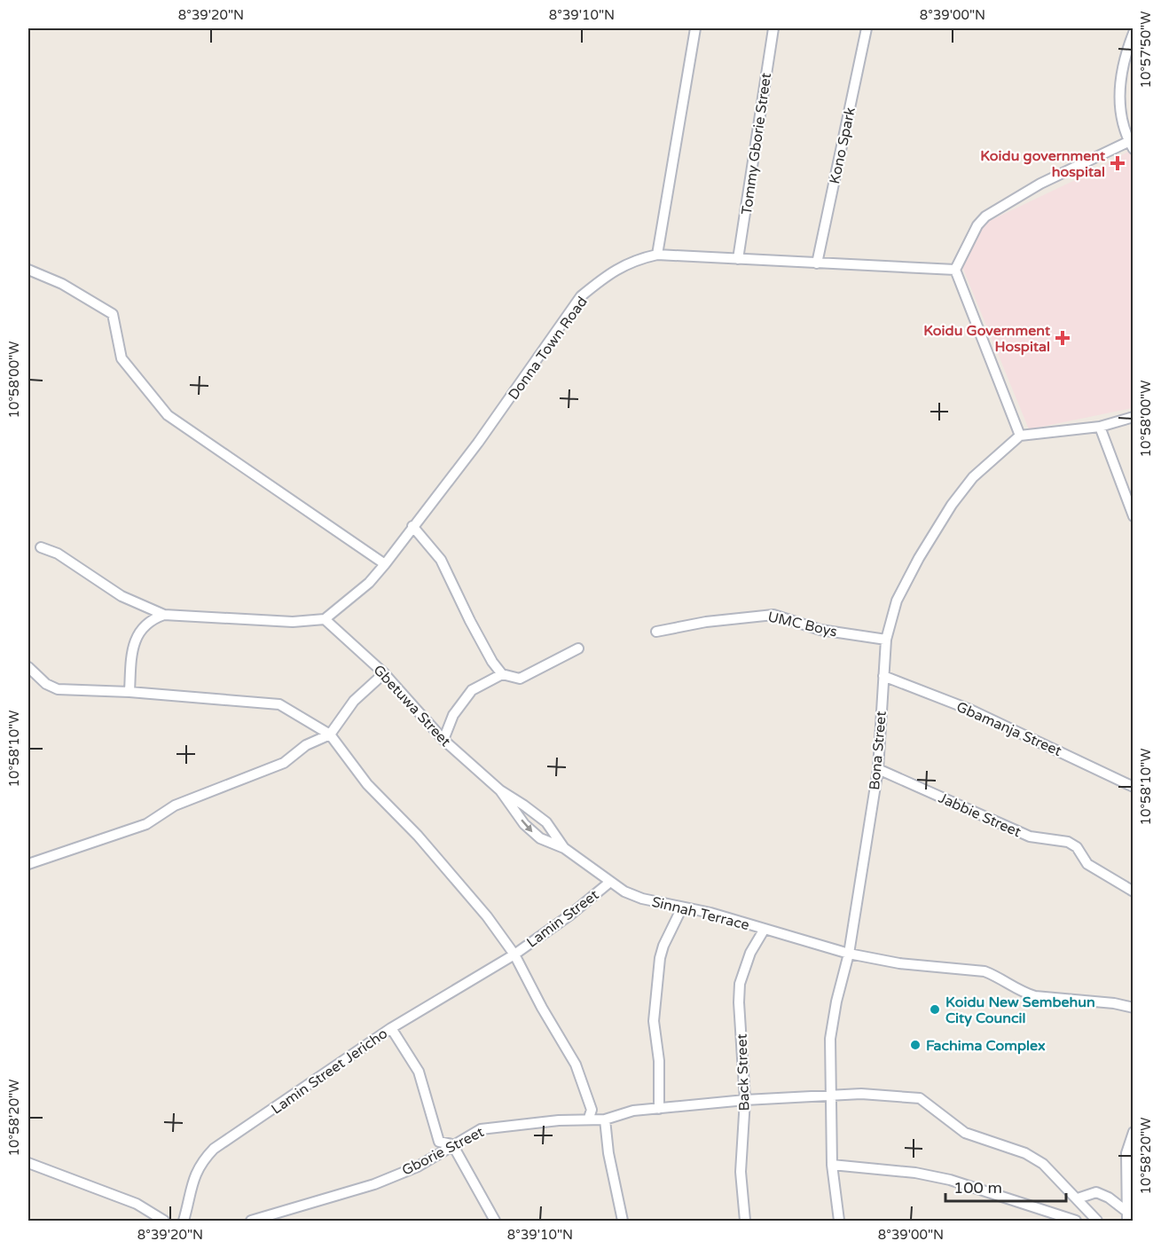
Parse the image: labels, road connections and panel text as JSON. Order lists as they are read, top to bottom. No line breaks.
{"streets":{"street":["Tommy Gborie Street","Kono Spark","Donna Town Road","UMC Boys","Gbetuwa Street","Gbamanja Street","Bona Street","Jabbie Street","Sinnah Terrace","Lamin Street","Lamin Street Jericho","Back Street","Gborie Street"]},"crossings":[["Tommy Gborie Street","Donna Town Road"],["Kono Spark","Donna Town Road"],["Donna Town Road","Gbetuwa Street"],["UMC Boys","Bona Street"],["Gbetuwa Street","Sinnah Terrace"],["Gbamanja Street","Bona Street"],["Bona Street","Jabbie Street"],["Bona Street","Sinnah Terrace"],["Bona Street","Gborie Street"],["Sinnah Terrace","Lamin Street"],["Sinnah Terrace","Back Street"],["Lamin Street","Lamin Street Jericho"],["Back Street","Gborie Street"]],"places":{"health":["Koidu government hospital","Koidu Government Hospital"],"other":["Koidu New Sembehun City Council","Fachima Complex"]},"scale_bar":"100 m","coordinates":["8°39'20\"N","8°39'10\"N","8°39'00\"N","10°57'50\"W","10°58'00\"W","10°58'10\"W","10°58'20\"W"]}
